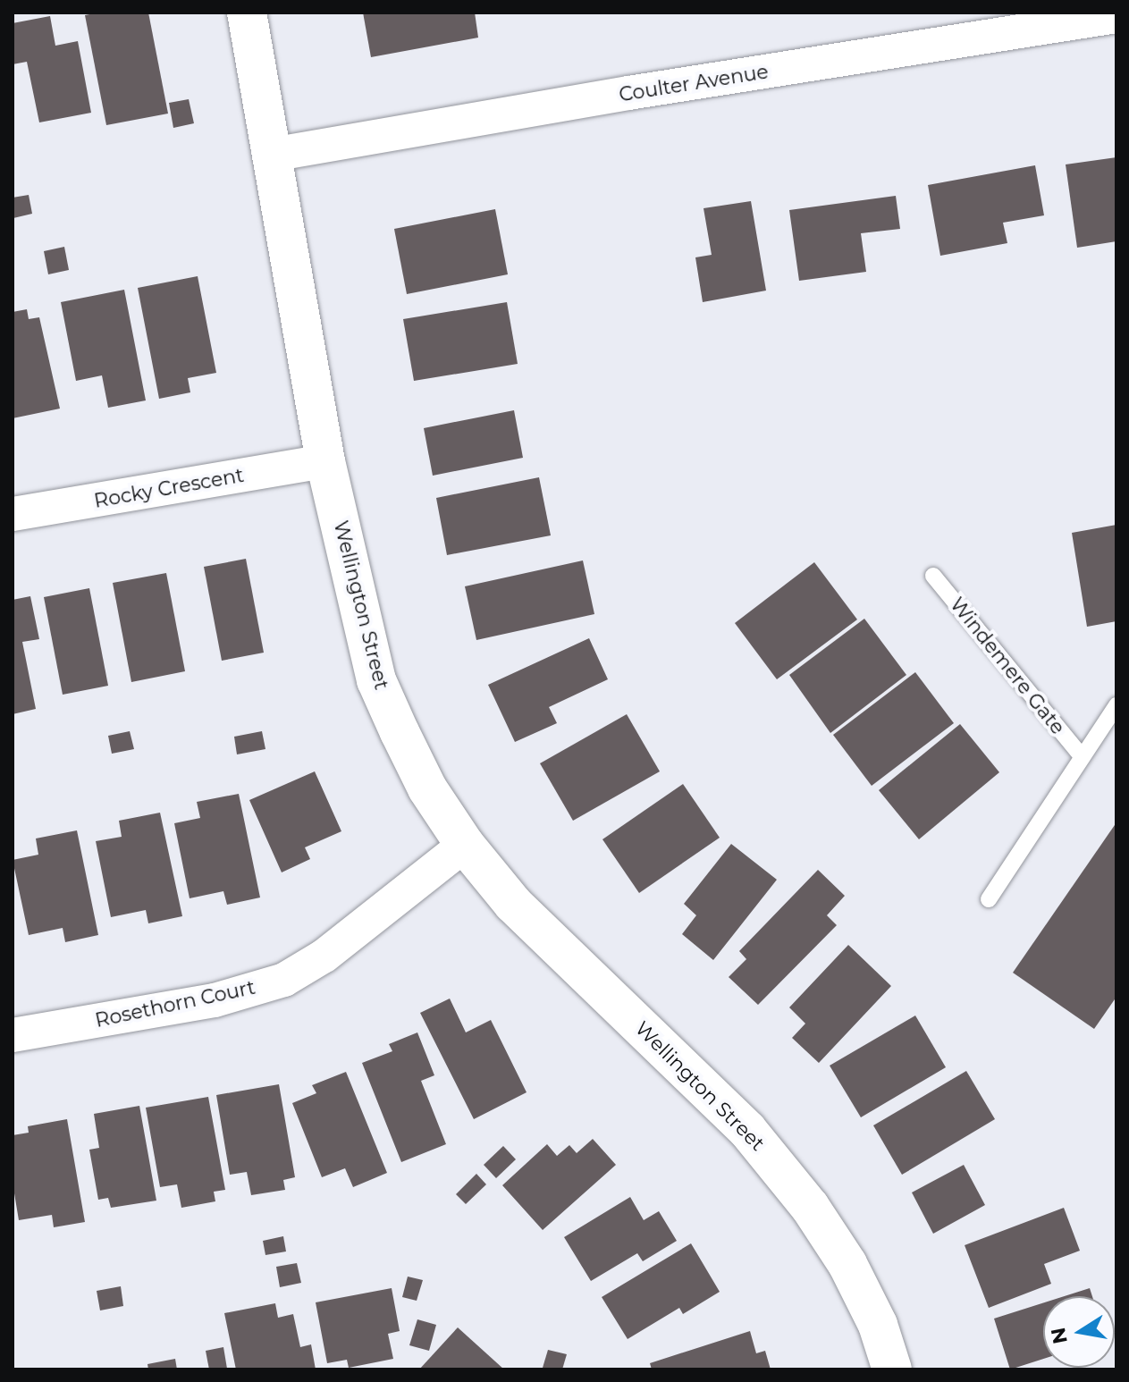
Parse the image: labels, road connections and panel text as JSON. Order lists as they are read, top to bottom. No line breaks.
{"streets":{"street":["Coulter Avenue","Rocky Crescent","Wellington Street","Rosethorn Court"],"lane":["Windemere Gate"]},"crossings":[["Coulter Avenue","Wellington Street"],["Rocky Crescent","Wellington Street"],["Wellington Street","Rosethorn Court"]],"north":"left"}
